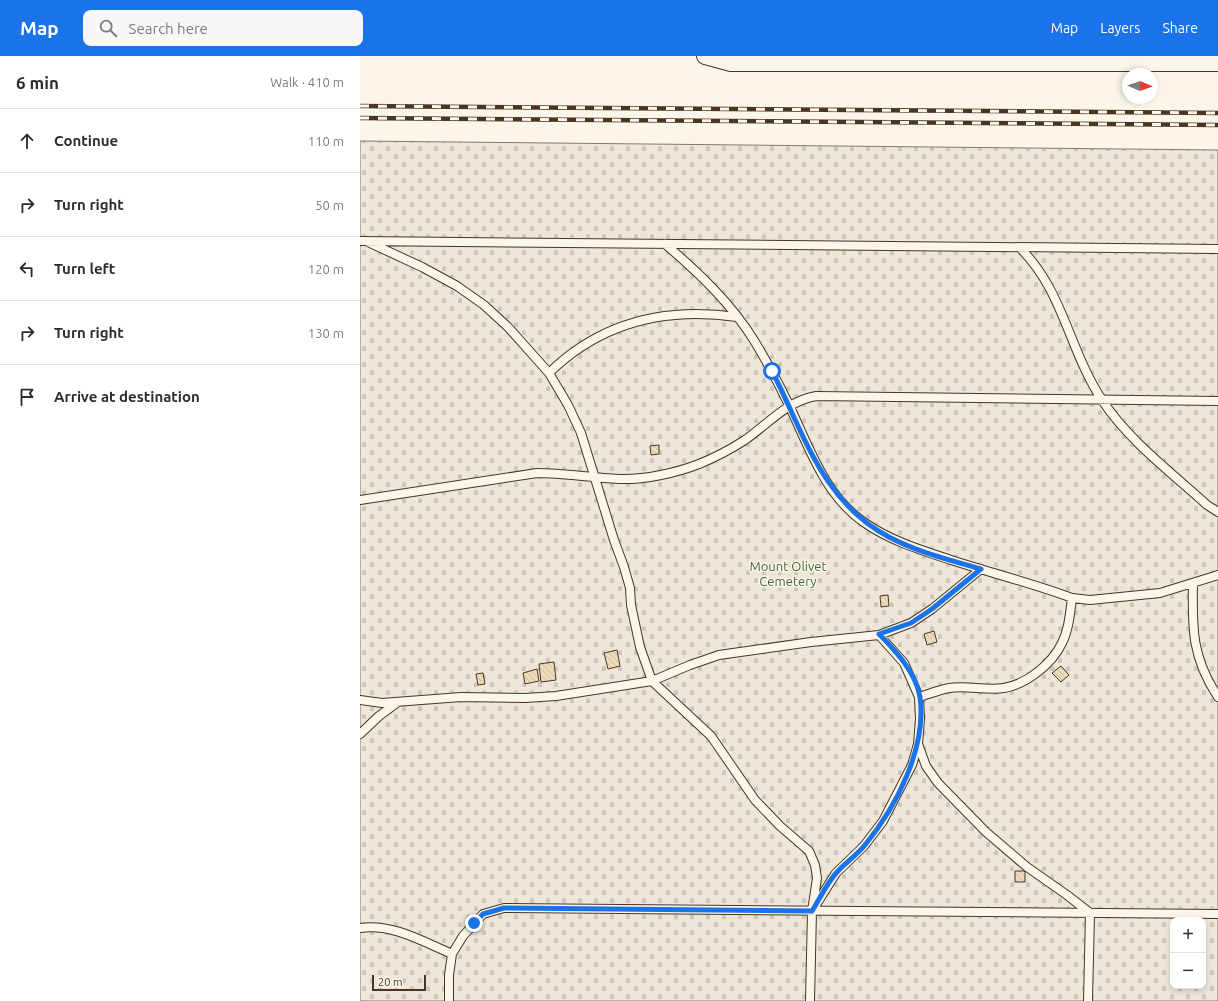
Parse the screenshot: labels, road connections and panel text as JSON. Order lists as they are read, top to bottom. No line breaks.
{"parks":["Mount Olivet Cemetery"],"scale_bar":"20 m","north":"right","page":{"header":"Map","search":"Search here","nav":["Map","Layers","Share"],"heading":["6 min","Walk · 410 m"],"list":[["Continue","110 m"],["Turn right","50 m"],["Turn left","120 m"],["Turn right","130 m"],"Arrive at destination"],"map_buttons":["+","−"],"scale":"20 m"}}
